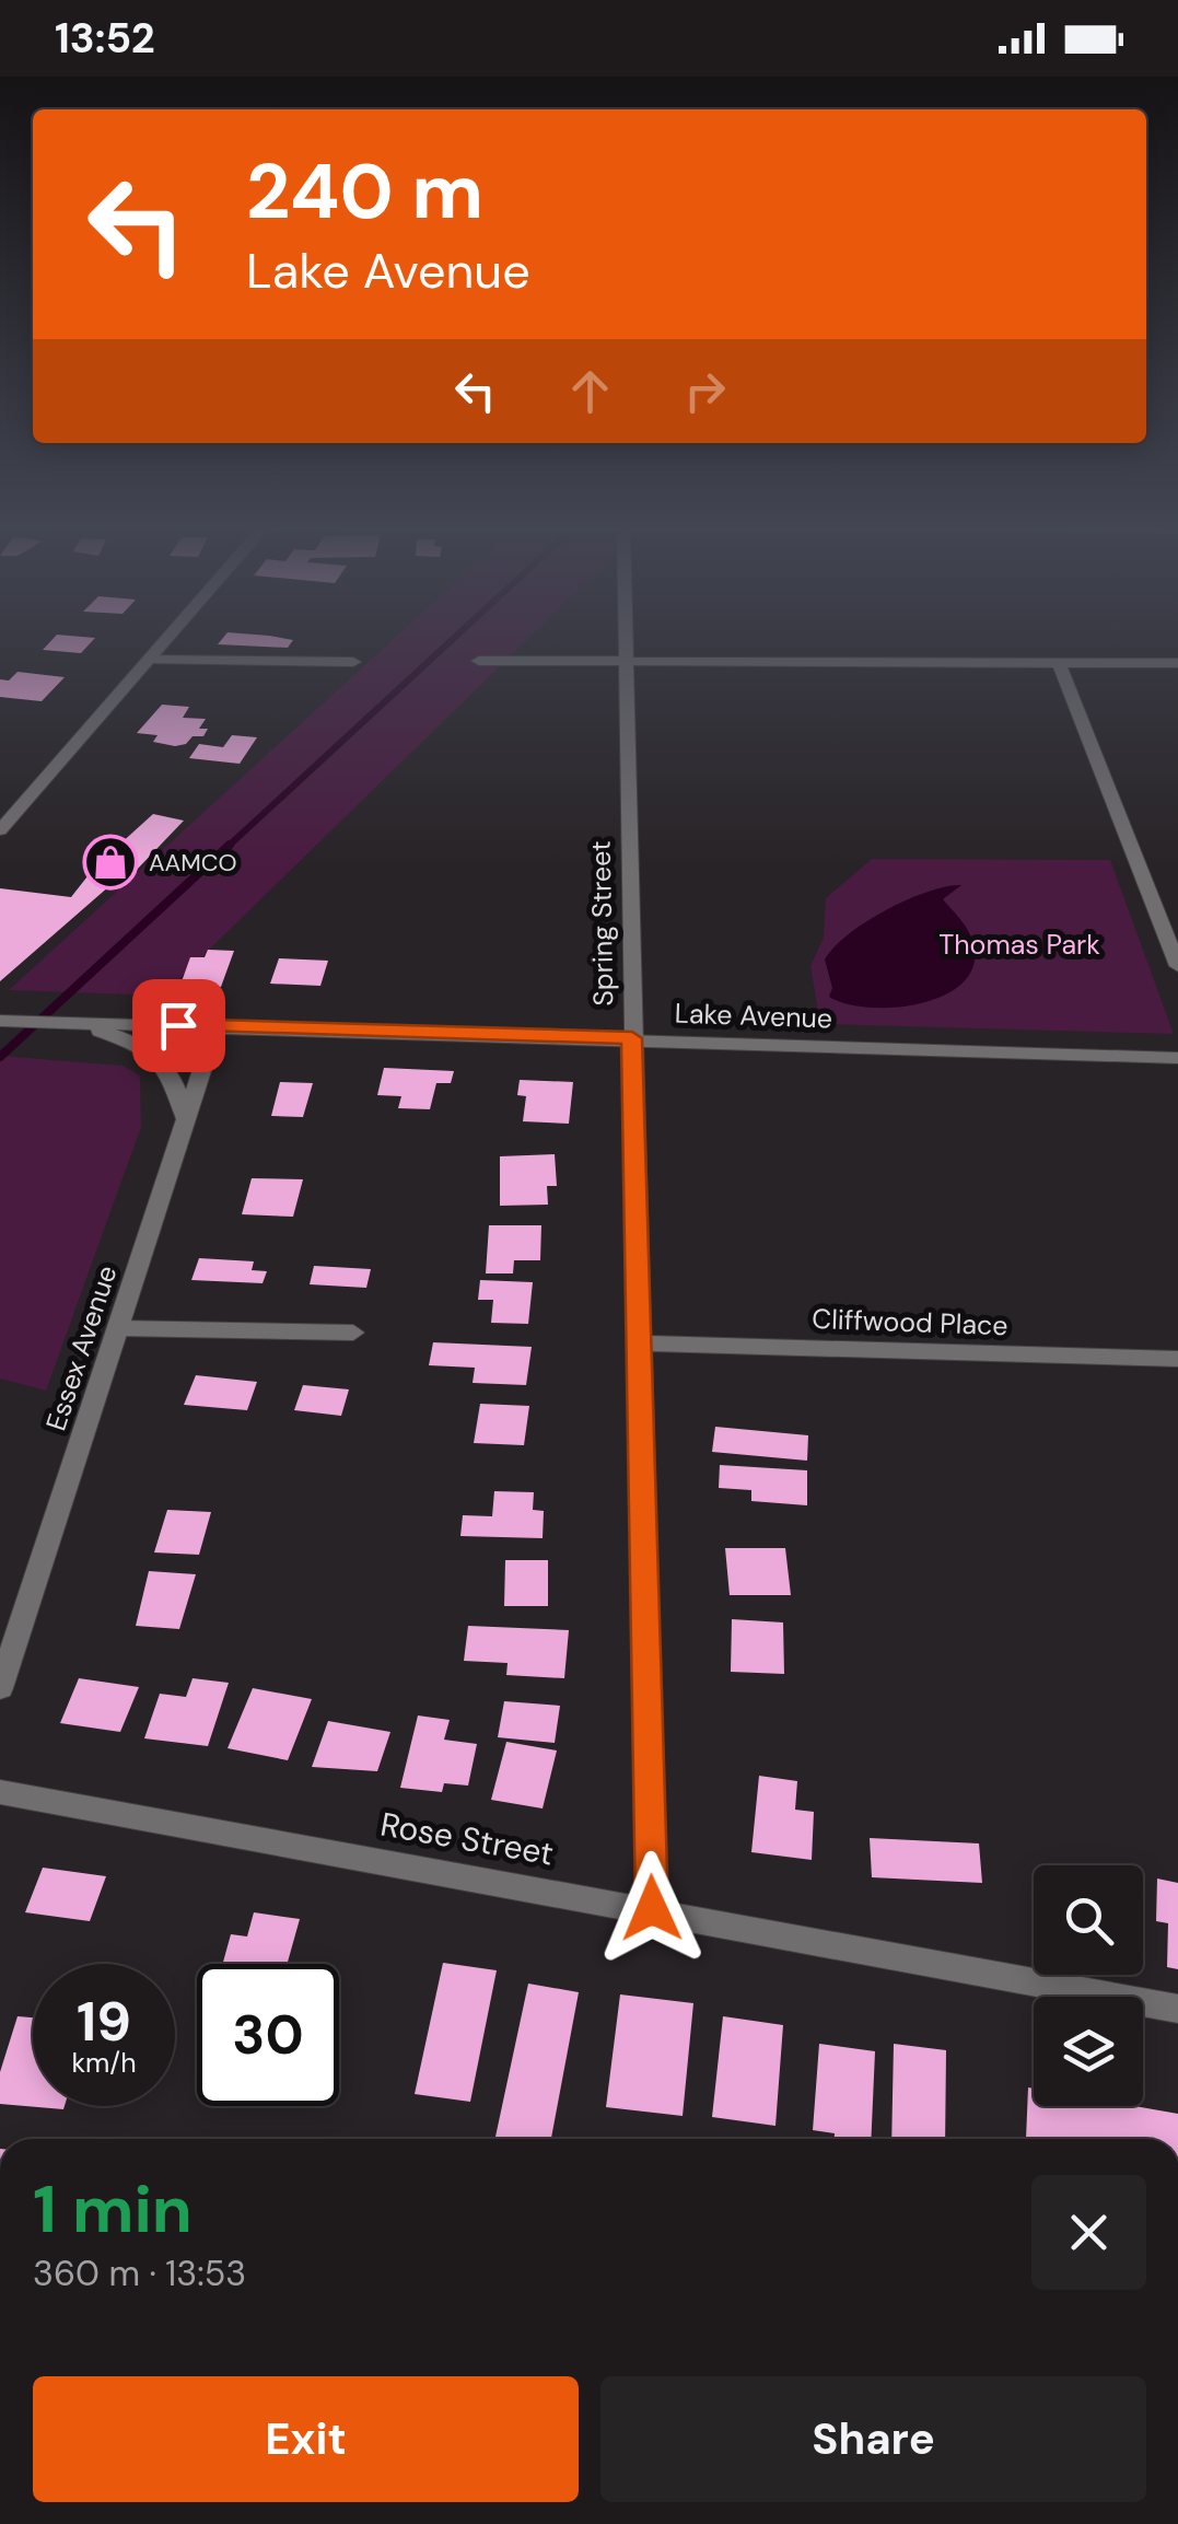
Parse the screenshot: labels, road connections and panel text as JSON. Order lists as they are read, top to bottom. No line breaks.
{"streets":{"street":["Spring Street","Lake Avenue","Cliffwood Place","Essex Avenue","Rose Street"]},"crossings":[["Spring Street","Lake Avenue"],["Spring Street","Cliffwood Place"],["Spring Street","Rose Street"],["Lake Avenue","Essex Avenue"]],"parks":["Thomas Park"],"places":{"shop":["AAMCO"]},"page":{"status":"13:52","turn":["240 m","Lake Avenue"],"speed":"19 km/h","limit":"30","heading":["1 min","360 m · 13:53"],"buttons":["Exit","Share"]}}
